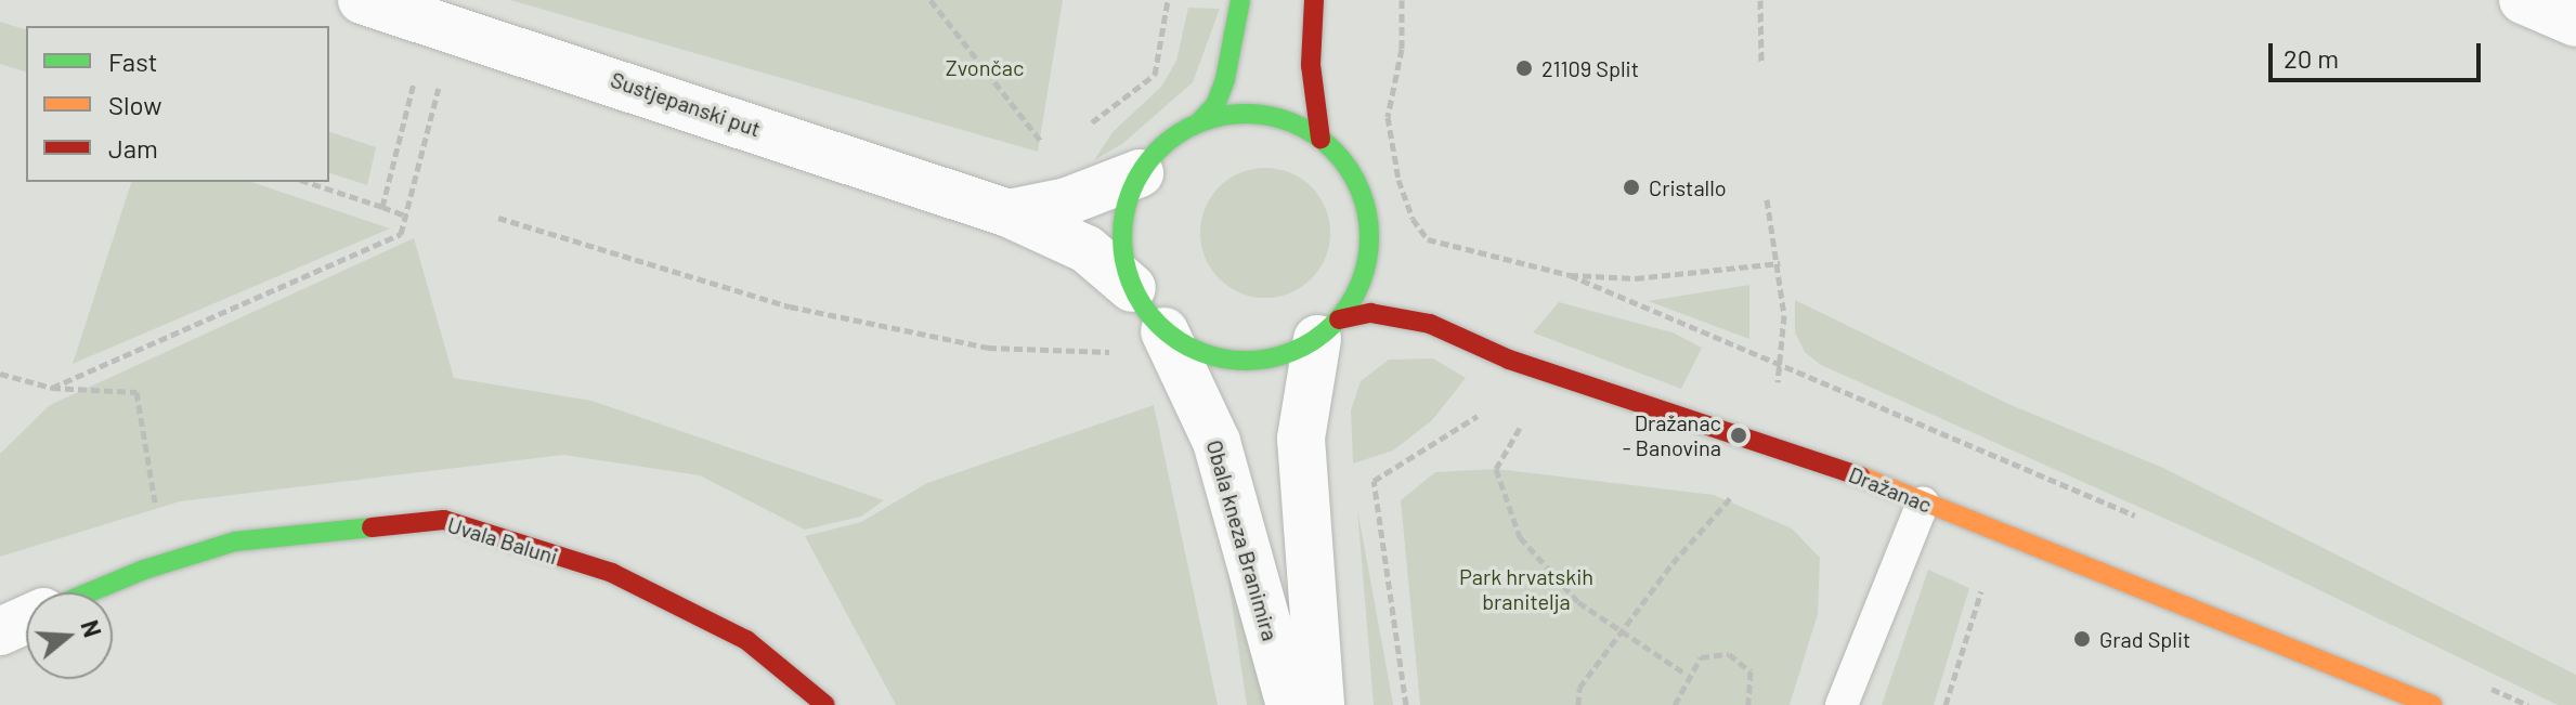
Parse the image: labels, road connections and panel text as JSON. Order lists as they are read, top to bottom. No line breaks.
{"streets":{"street":["Sustjepanski put","Dražanac","Uvala Baluni","Obala kneza Branimira"]},"crossings":[["Sustjepanski put","Dražanac"],["Sustjepanski put","Obala kneza Branimira"],["Dražanac","Obala kneza Branimira"]],"parks":["Zvončac","Park hrvatskih branitelja"],"places":["21109 Split","Cristallo","Dražanac - Banovina","Grad Split"],"legend":["Fast","Slow","Jam"],"scale_bar":"20 m","north":"right"}
